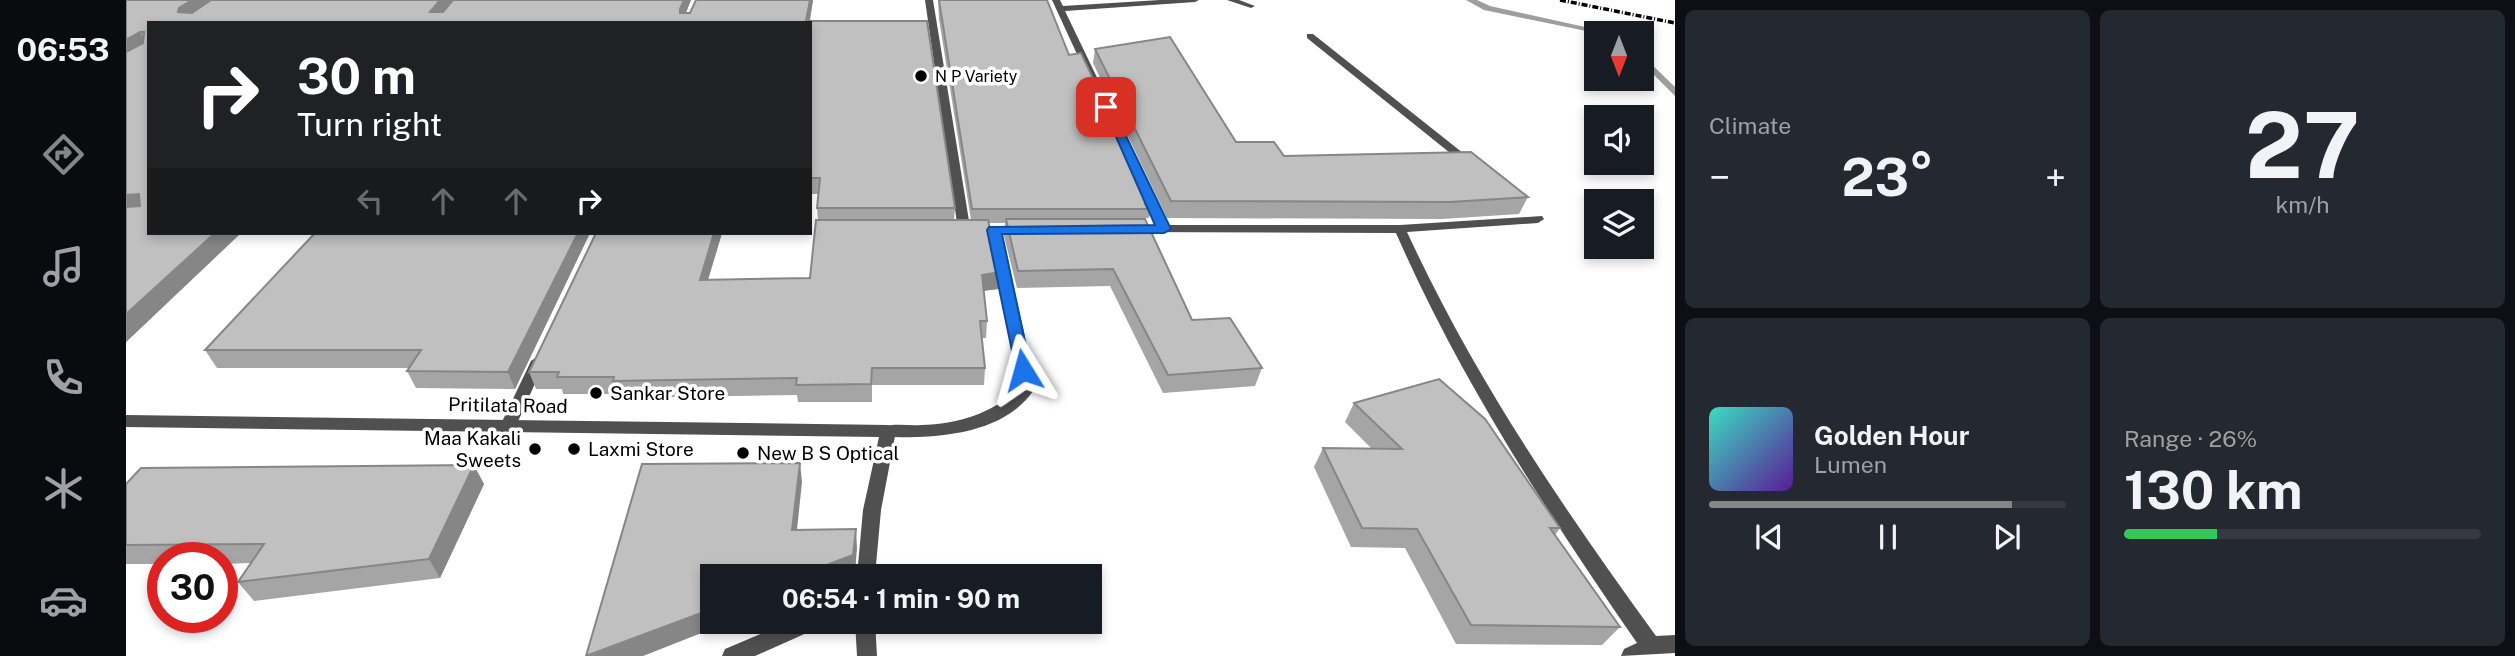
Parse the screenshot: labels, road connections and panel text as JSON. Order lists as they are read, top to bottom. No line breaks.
{"streets":{"street":["Pritilata Road"]},"places":["N P Variety","Sankar Store","Maa Kakali Sweets","Laxmi Store","New B S Optical"],"north":"bottom","page":{"tabs":"06:53","tile":["Climate",["27","km/h"],["Range · 26%","130 km"]],"turn":["30 m","Turn right"],"heat":["−","23°","+"],"song":["Golden Hour","Lumen"],"limit":"30","trip":"06:54 · 1 min · 90 m"}}
